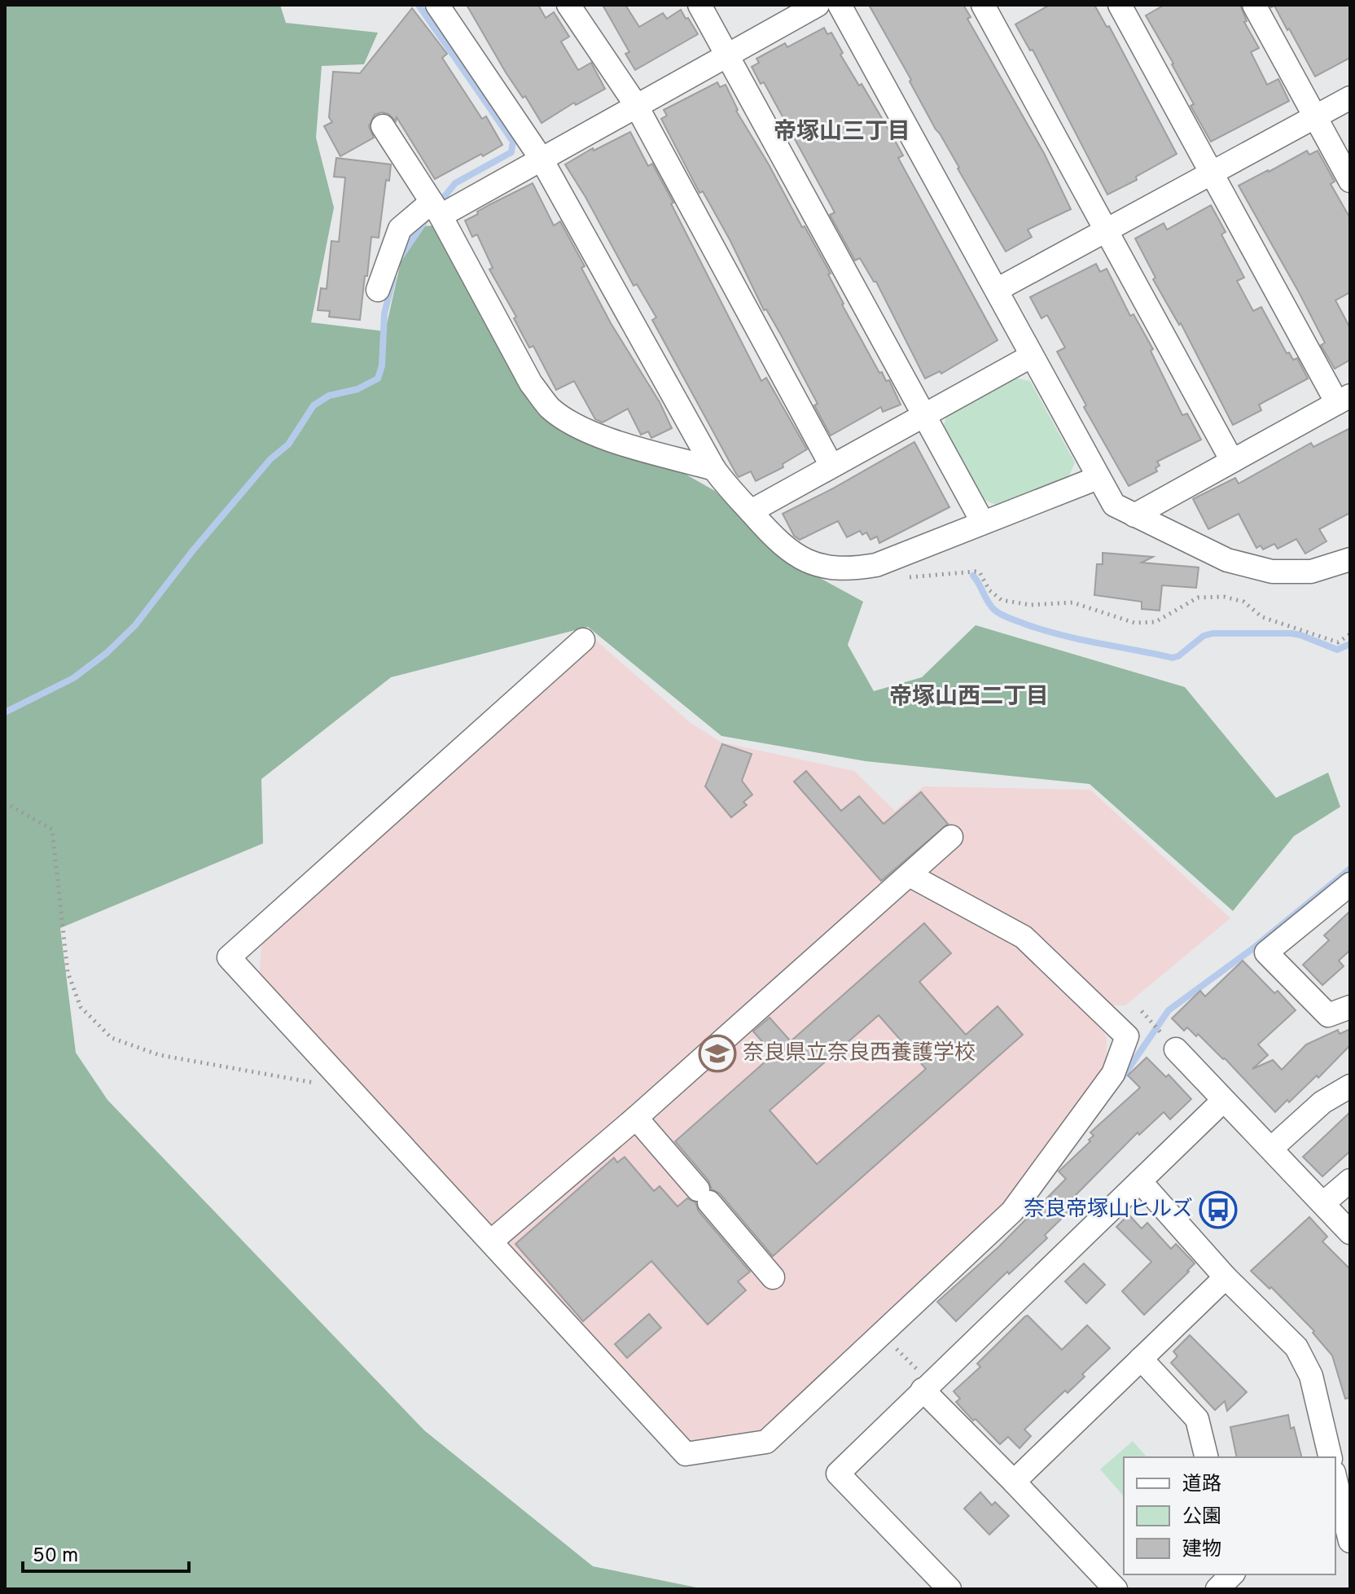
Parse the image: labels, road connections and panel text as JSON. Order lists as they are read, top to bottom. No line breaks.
{"districts":["帝塚山三丁目","帝塚山西二丁目"],"places":{"school or university":["奈良県立奈良西養護学校"],"bus stop":["奈良帝塚山ヒルズ"]},"legend":["道路","公園","建物"],"scale_bar":"50 m"}
